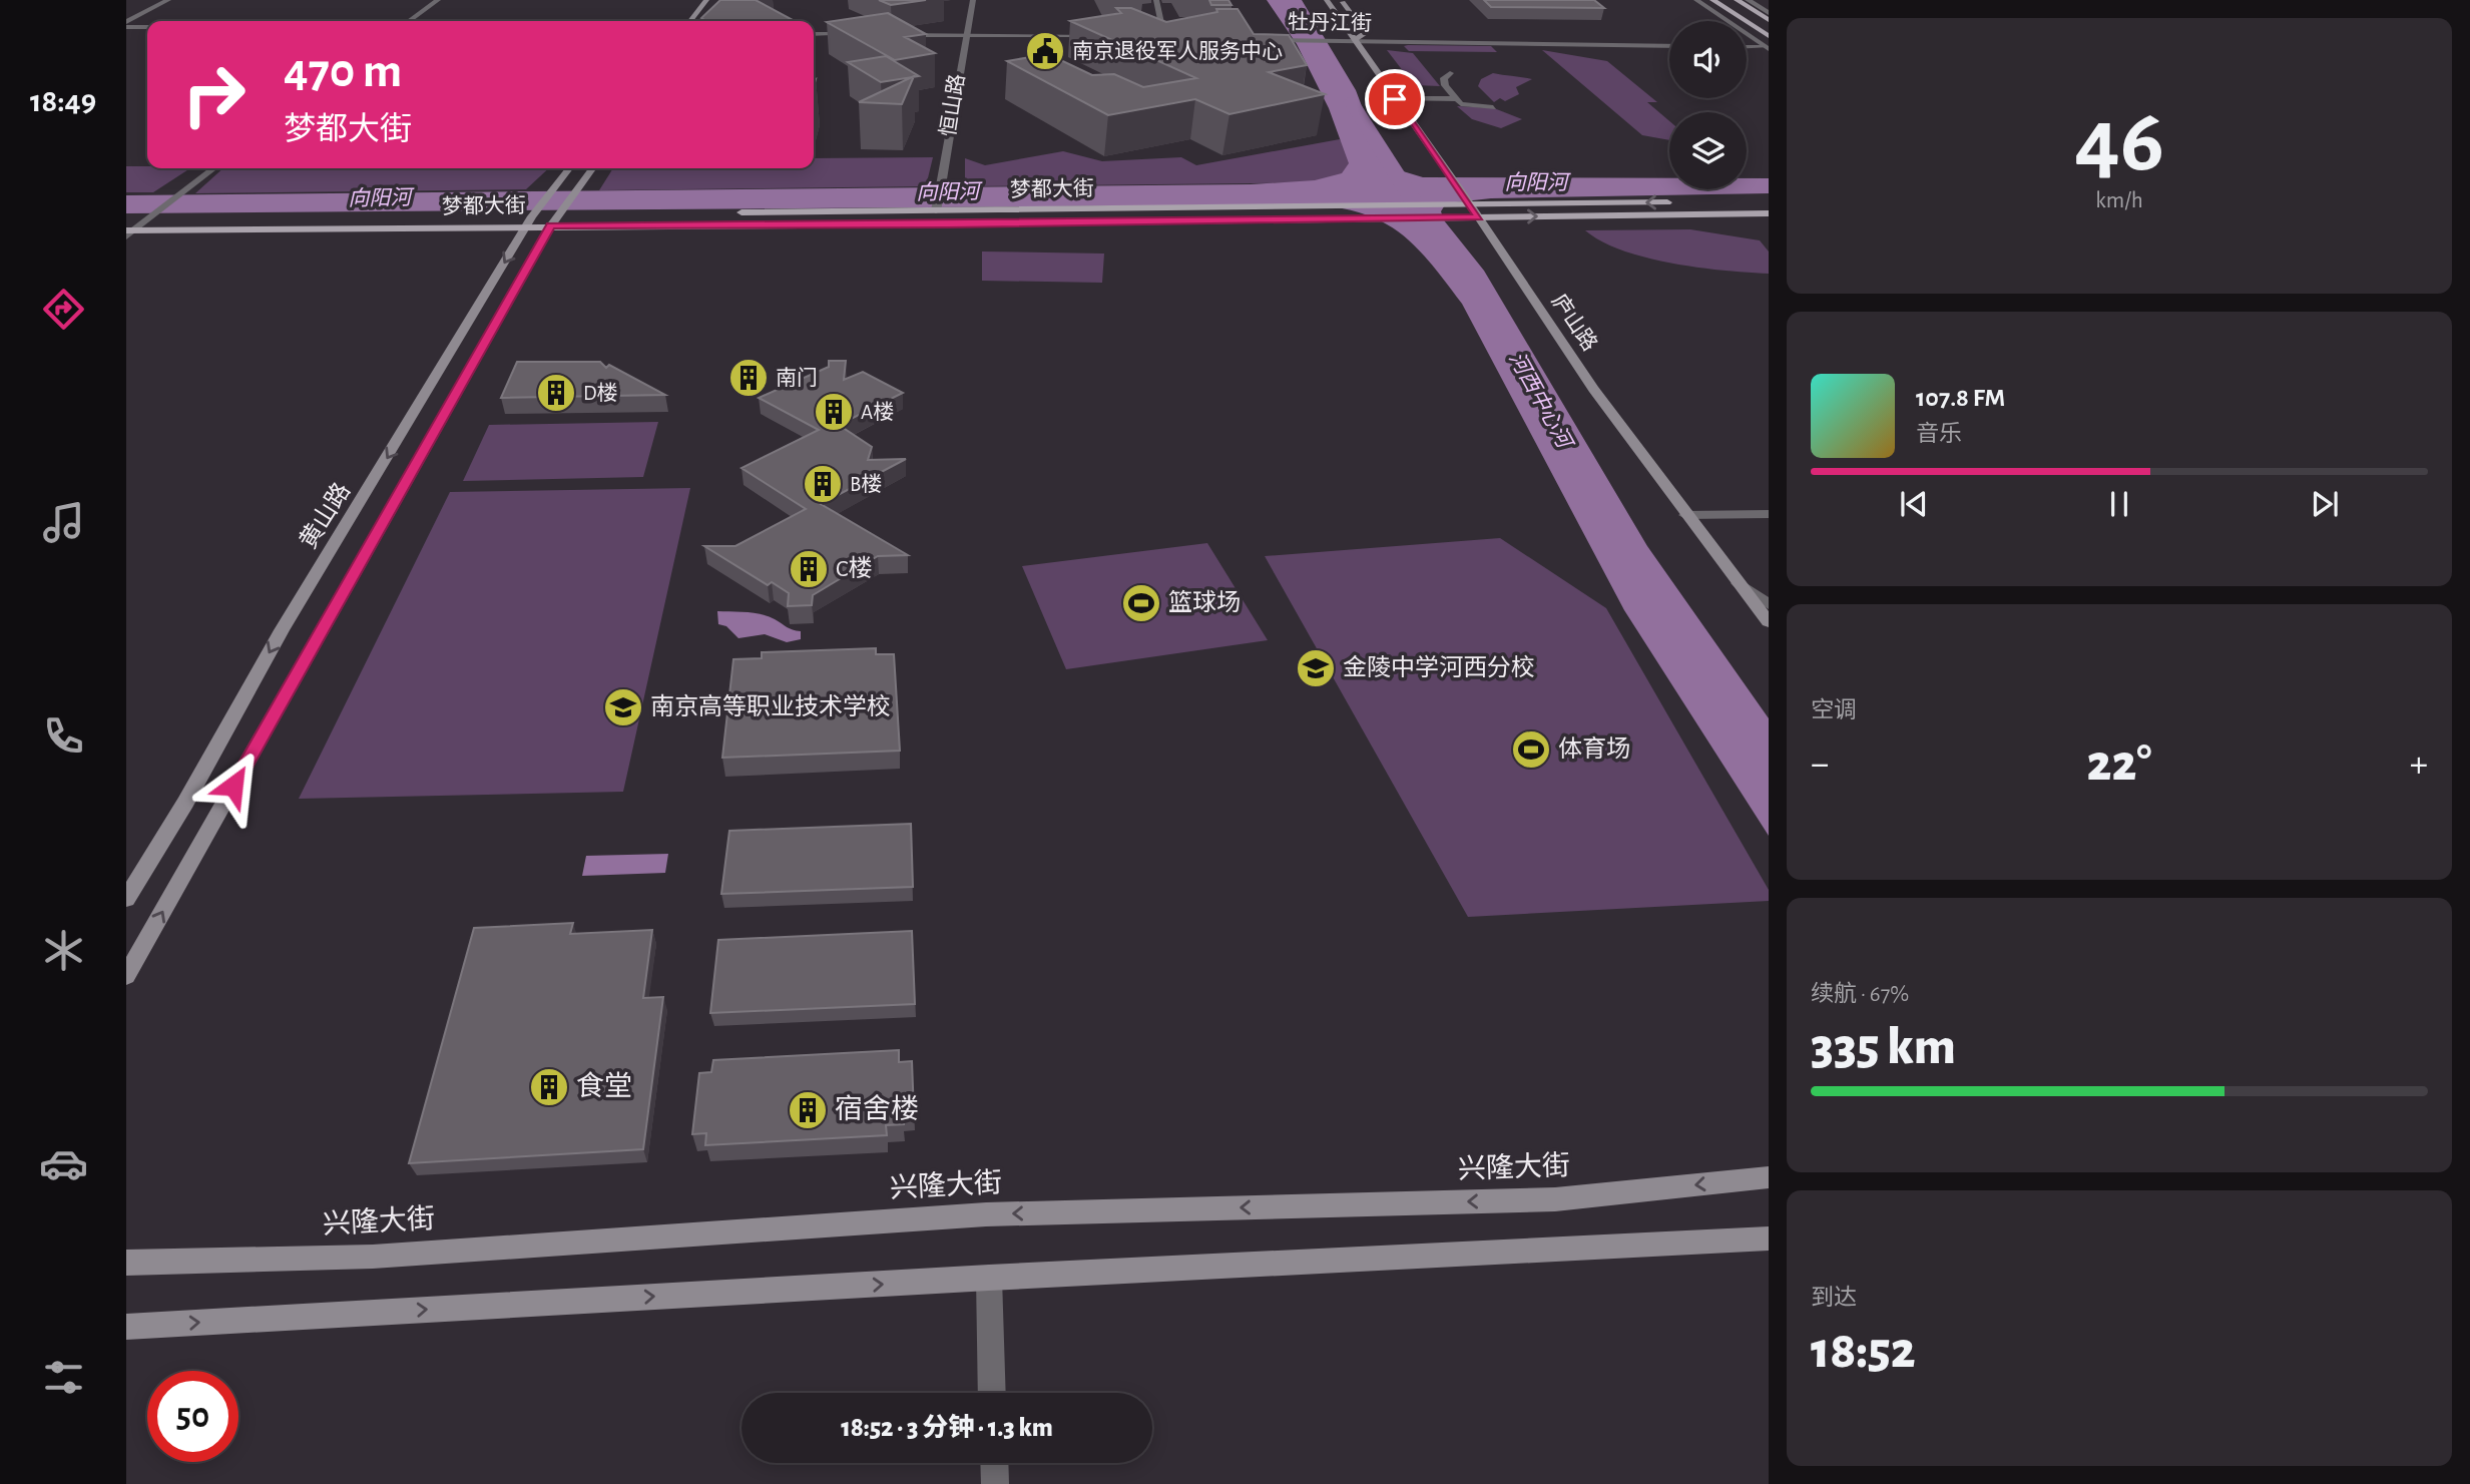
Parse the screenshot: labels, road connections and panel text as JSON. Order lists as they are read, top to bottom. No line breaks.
{"streets":{"main road":["梦都大街","庐山路","黄山路","兴隆大街"],"street":["牡丹江街","恒山路"]},"crossings":[["牡丹江街","庐山路"],["恒山路","梦都大街"],["梦都大街","庐山路"],["梦都大街","黄山路"]],"water":["向阳河","河西中心河"],"places":{"public building":["南京退役军人服务中心"],"building":["南门","D楼","A楼","B楼","C楼","食堂","宿舍楼"],"sports":["篮球场","体育场"],"school or university":["金陵中学河西分校","南京高等职业技术学校"]},"page":{"tabs":"18:49","tile":[["46","km/h"],"空调",["续航 · 67%","335 km"],["到达","18:52"]],"turn":["470 m","梦都大街"],"song":["107.8 FM","音乐"],"heat":["−","22°","+"],"limit":"50","trip":"18:52 · 3 分钟 · 1.3 km"}}
